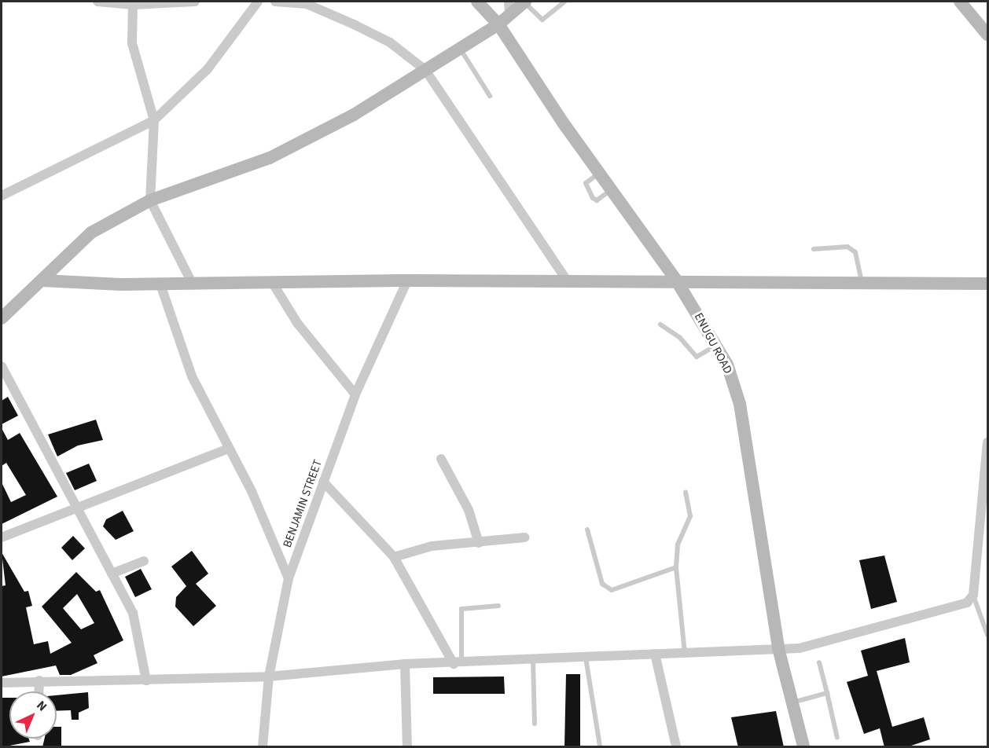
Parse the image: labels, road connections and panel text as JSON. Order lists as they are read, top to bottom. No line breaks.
{"streets":{"street":["ENUGU ROAD","BENJAMIN STREET"]},"north":"top right"}
